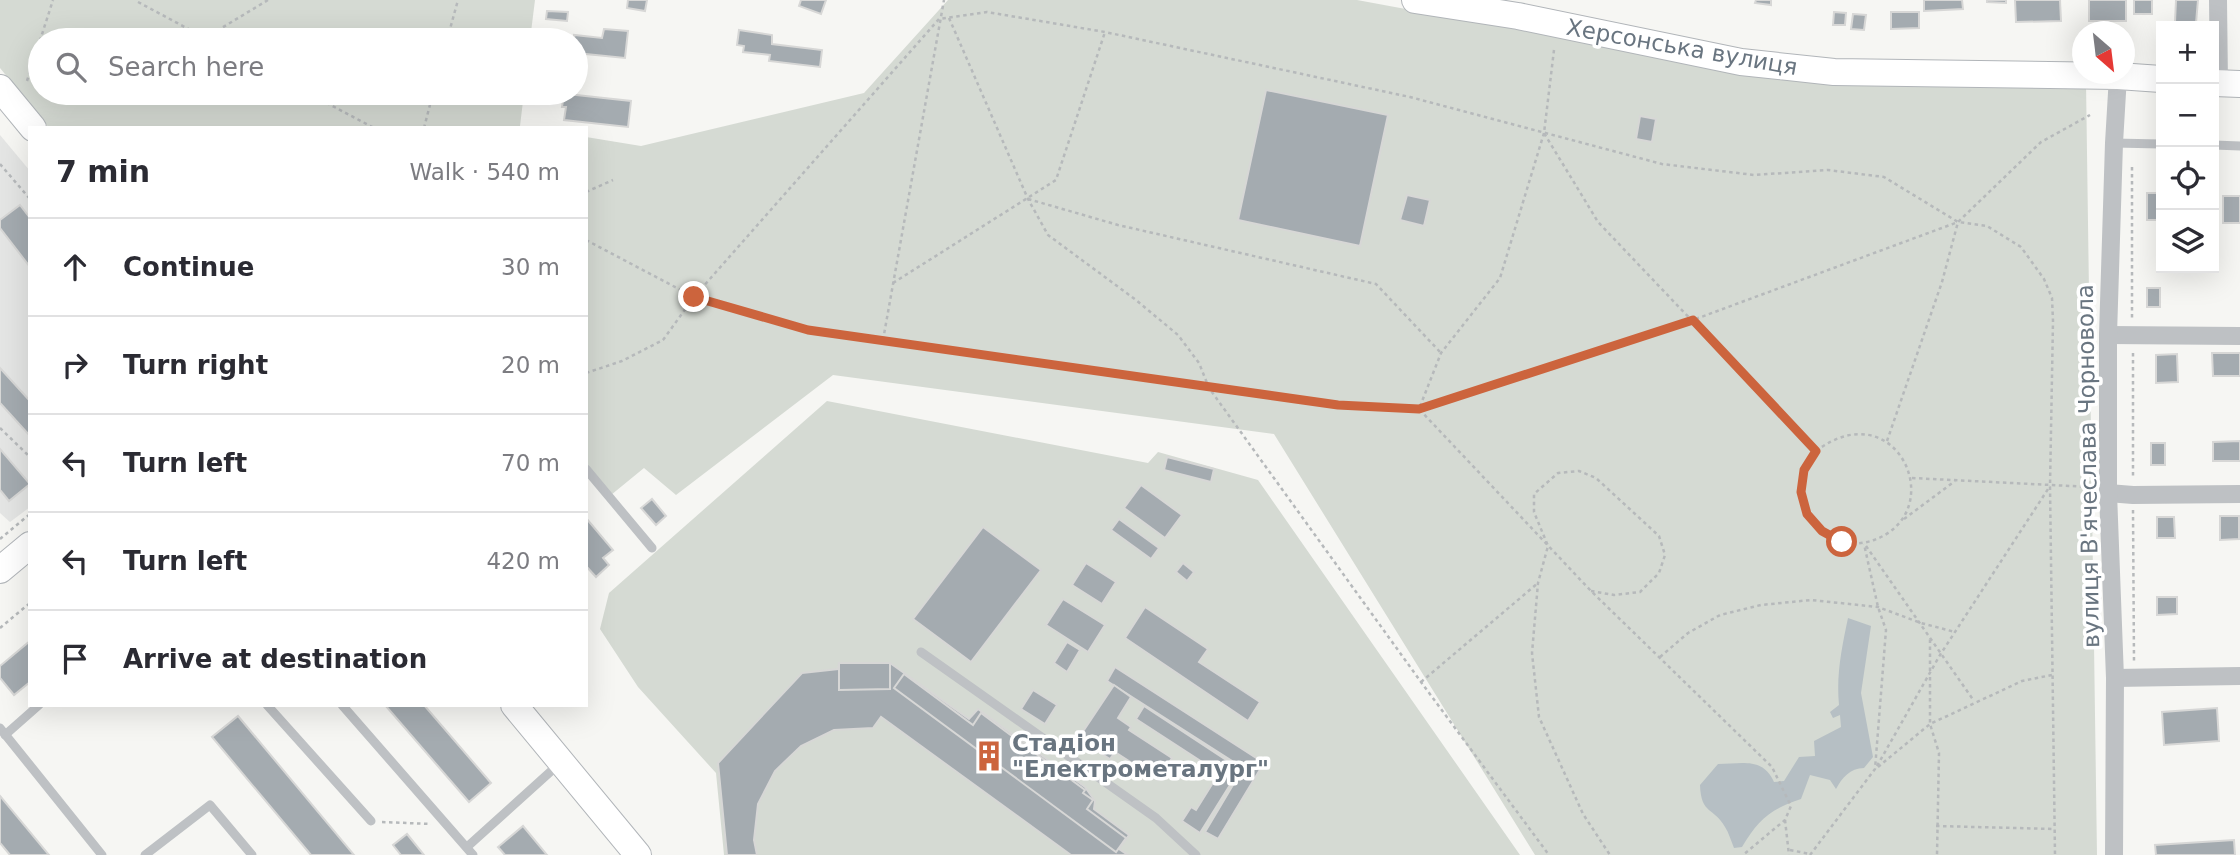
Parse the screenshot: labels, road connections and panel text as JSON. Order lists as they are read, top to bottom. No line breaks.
{"streets":{"main road":["Херсонська вулиця"],"street":["вулиця В'ячеслава Чорновола"]},"places":{"building":["Стадіон \"Електрометалург\""]},"north":"bottom right","page":{"map_buttons":["+","−"],"search":"Search here","heading":["7 min","Walk · 540 m"],"list":[["Continue","30 m"],["Turn right","20 m"],["Turn left","70 m"],["Turn left","420 m"],"Arrive at destination"]}}
